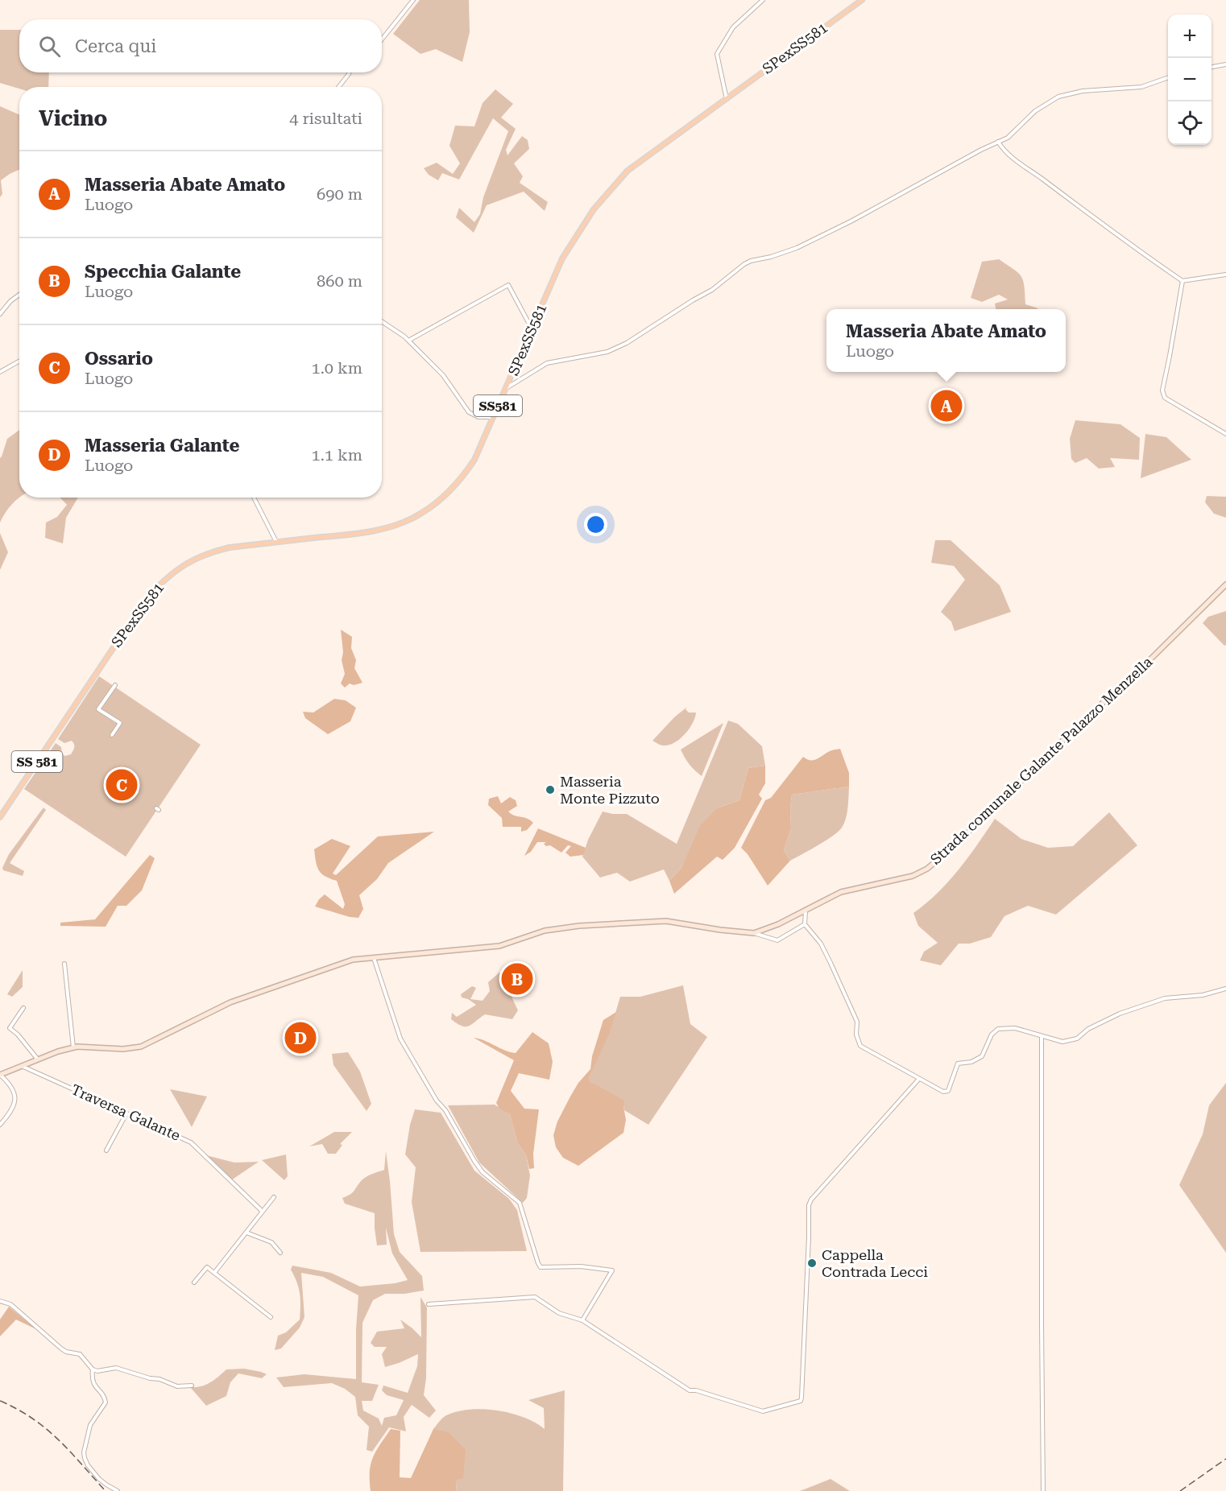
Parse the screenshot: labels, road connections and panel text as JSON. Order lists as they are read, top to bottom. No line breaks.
{"streets":{"main road":["SPexSS581","SS581","SS 581"],"street":["Strada comunale Galante Palazzo Menzella","Traversa Galante"]},"crossings":[["SPexSS581","SS 581"],["Strada comunale Galante Palazzo Menzella","Traversa Galante"]],"places":["Masseria Monte Pizzuto","Cappella Contrada Lecci"],"page":{"map_buttons":["+","−"],"search":"Cerca qui","heading":["Vicino","4 risultati"],"list":[{"mark":"A","name":"Masseria Abate Amato","note":"Luogo","value":"690 m"},{"mark":"B","name":"Specchia Galante","note":"Luogo","value":"860 m"},{"mark":"C","name":"Ossario","note":"Luogo","value":"1.0 km"},{"mark":"D","name":"Masseria Galante","note":"Luogo","value":"1.1 km"}],"popup":["Masseria Abate Amato","Luogo"],"pins":["A","C","B","D"]}}
